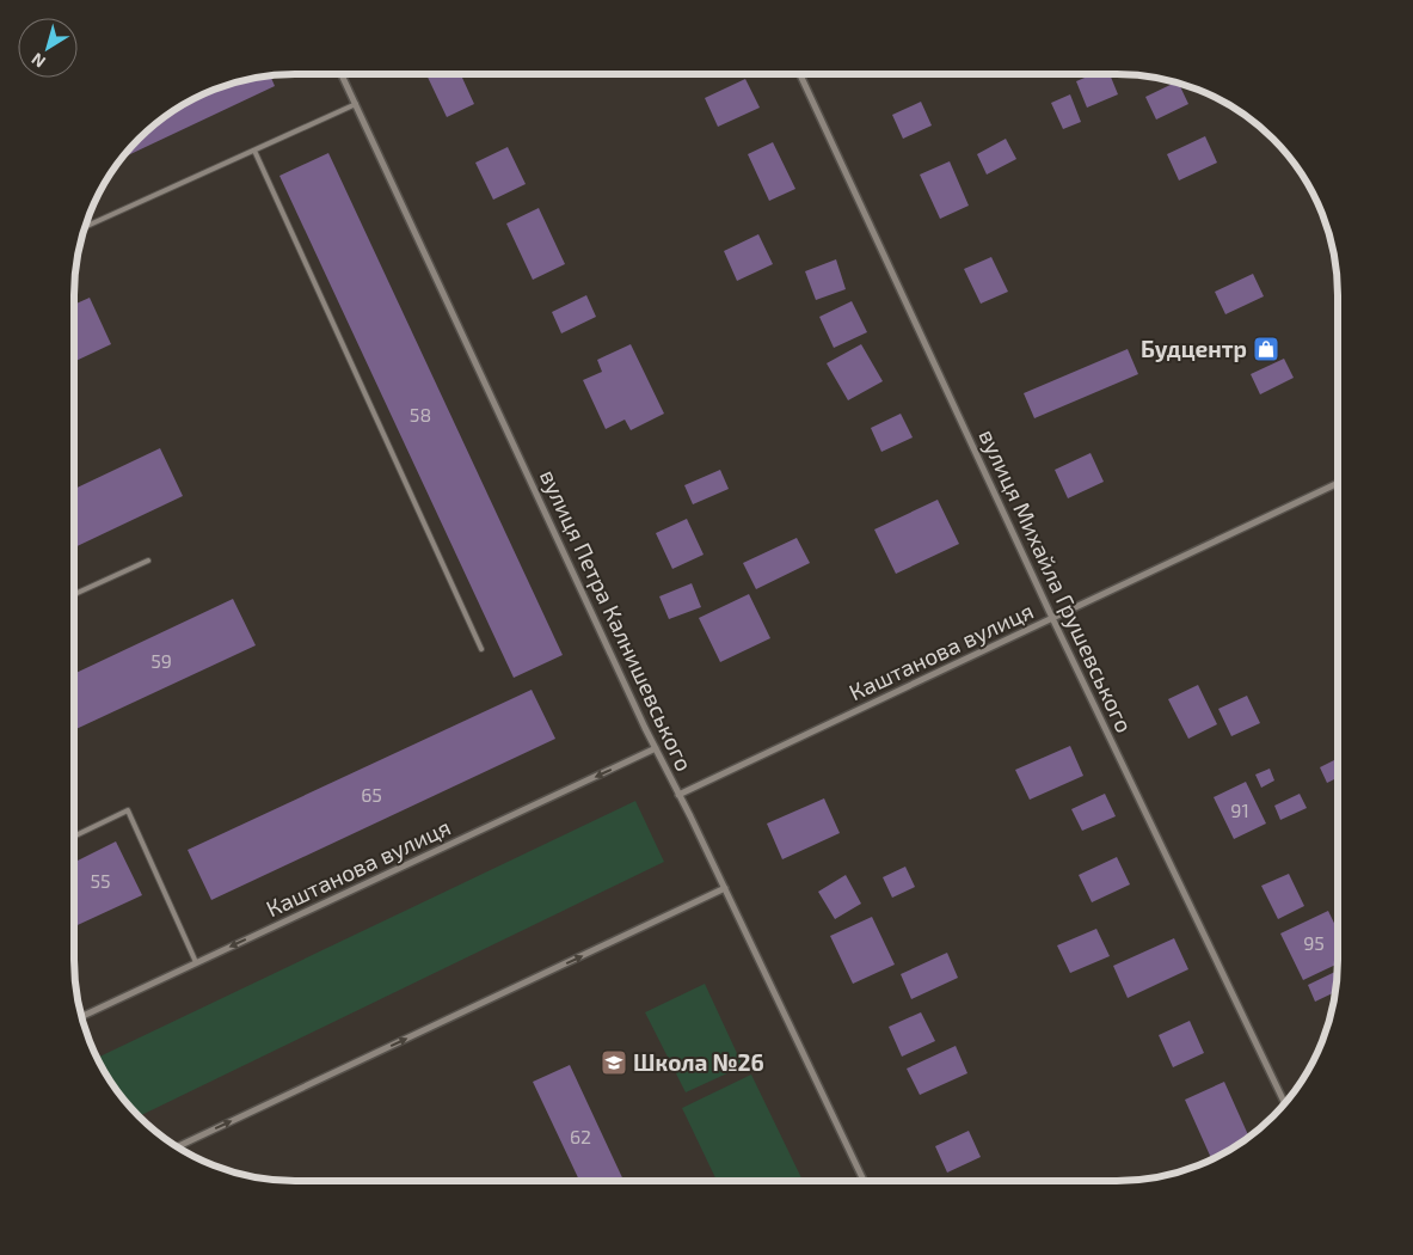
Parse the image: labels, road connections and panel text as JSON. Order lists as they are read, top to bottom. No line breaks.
{"streets":{"street":["вулиця Михайла Грушевського","вулиця Петра Калнишевського","Каштанова вулиця"]},"crossings":[["вулиця Михайла Грушевського","Каштанова вулиця"],["вулиця Петра Калнишевського","Каштанова вулиця"]],"one_way":["Каштанова вулиця"],"places":{"shop":["Будцентр"],"school or university":["Школа №26"]},"house_numbers":["58","59","65","91","55","95","62"],"north":"bottom left"}
